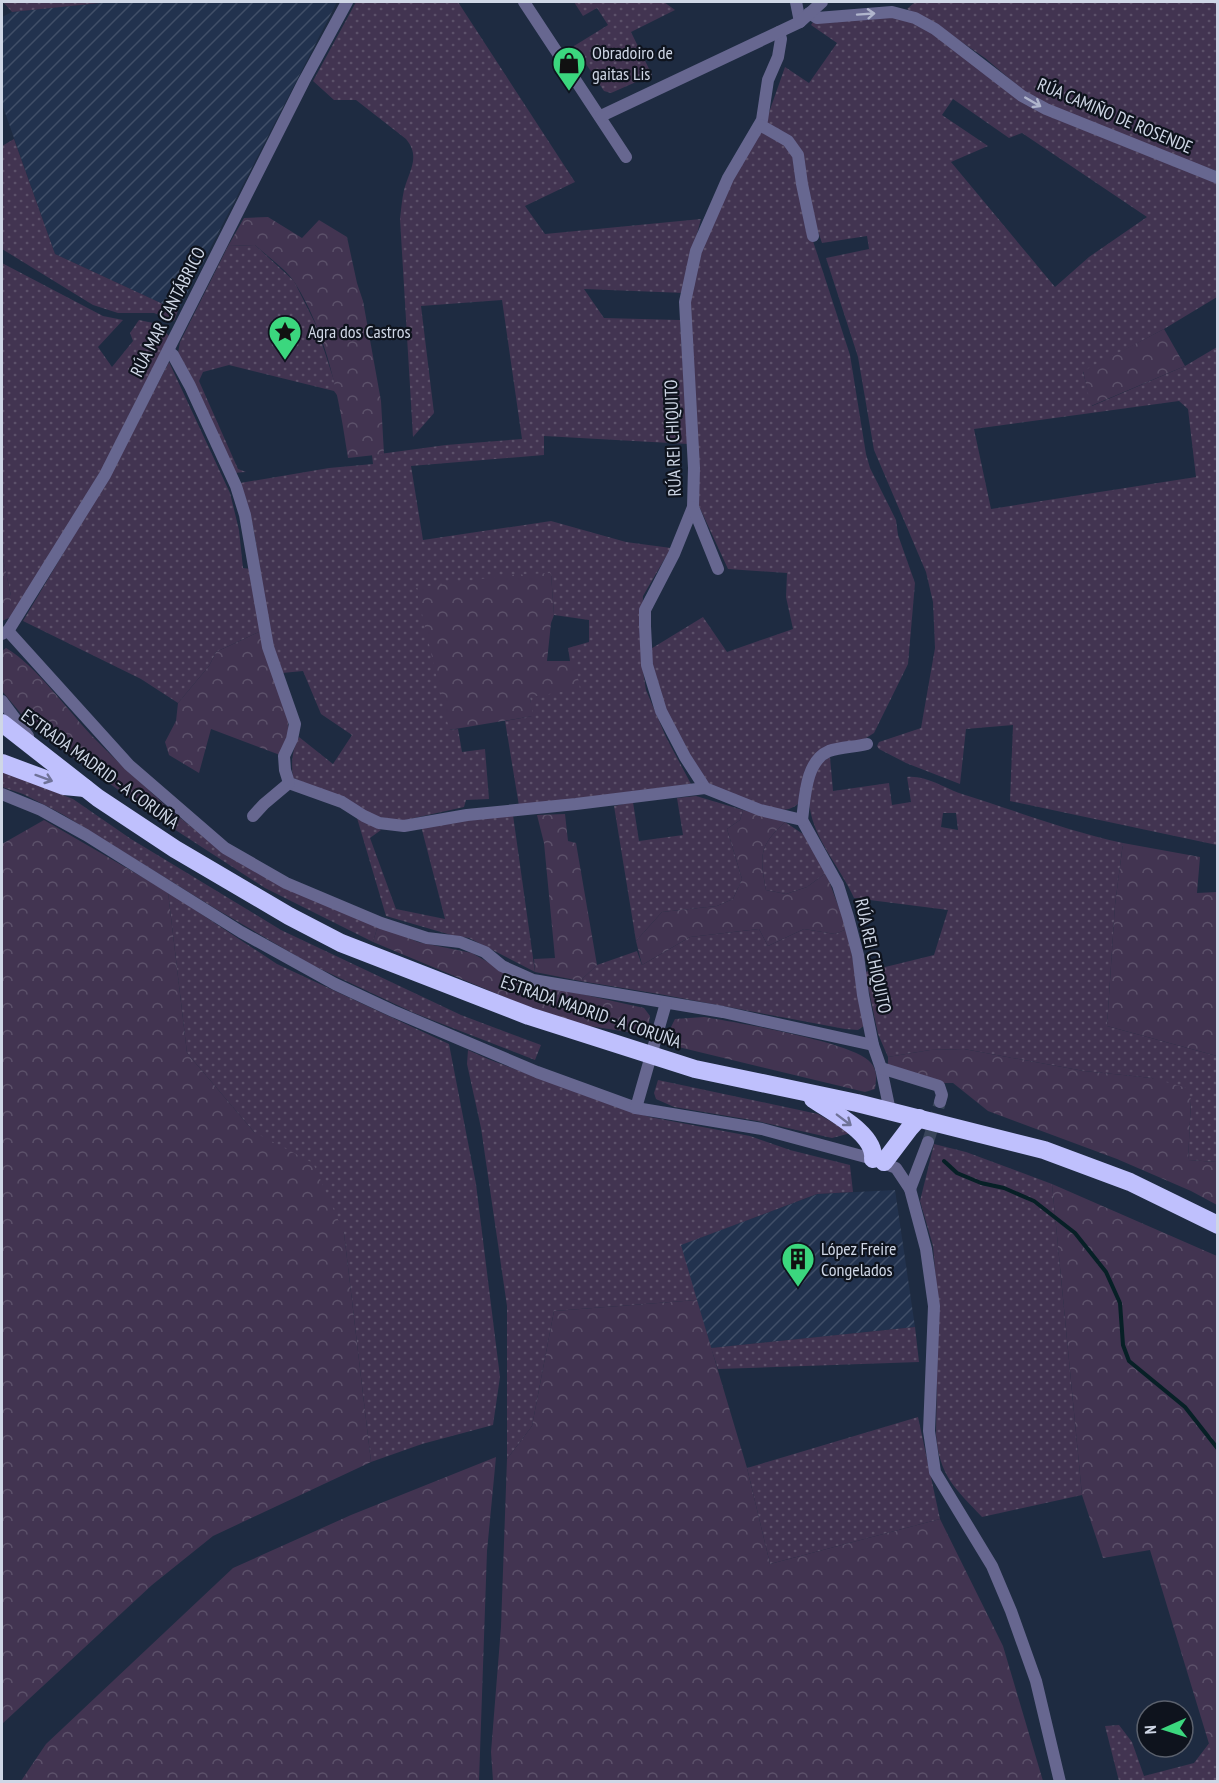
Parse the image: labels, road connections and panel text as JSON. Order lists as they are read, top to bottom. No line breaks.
{"streets":{"highway":["ESTRADA MADRID - A CORUÑA"],"street":["RÚA CAMIÑO DE ROSENDE","RÚA MAR CANTÁBRICO","RÚA REI CHIQUITO"]},"crossings":[["RÚA REI CHIQUITO","ESTRADA MADRID - A CORUÑA"]],"one_way":["RÚA CAMIÑO DE ROSENDE"],"places":{"shop":["Obradoiro de gaitas Lis"],"place":["Agra dos Castros"],"building":["López Freire Congelados"]},"north":"left"}
